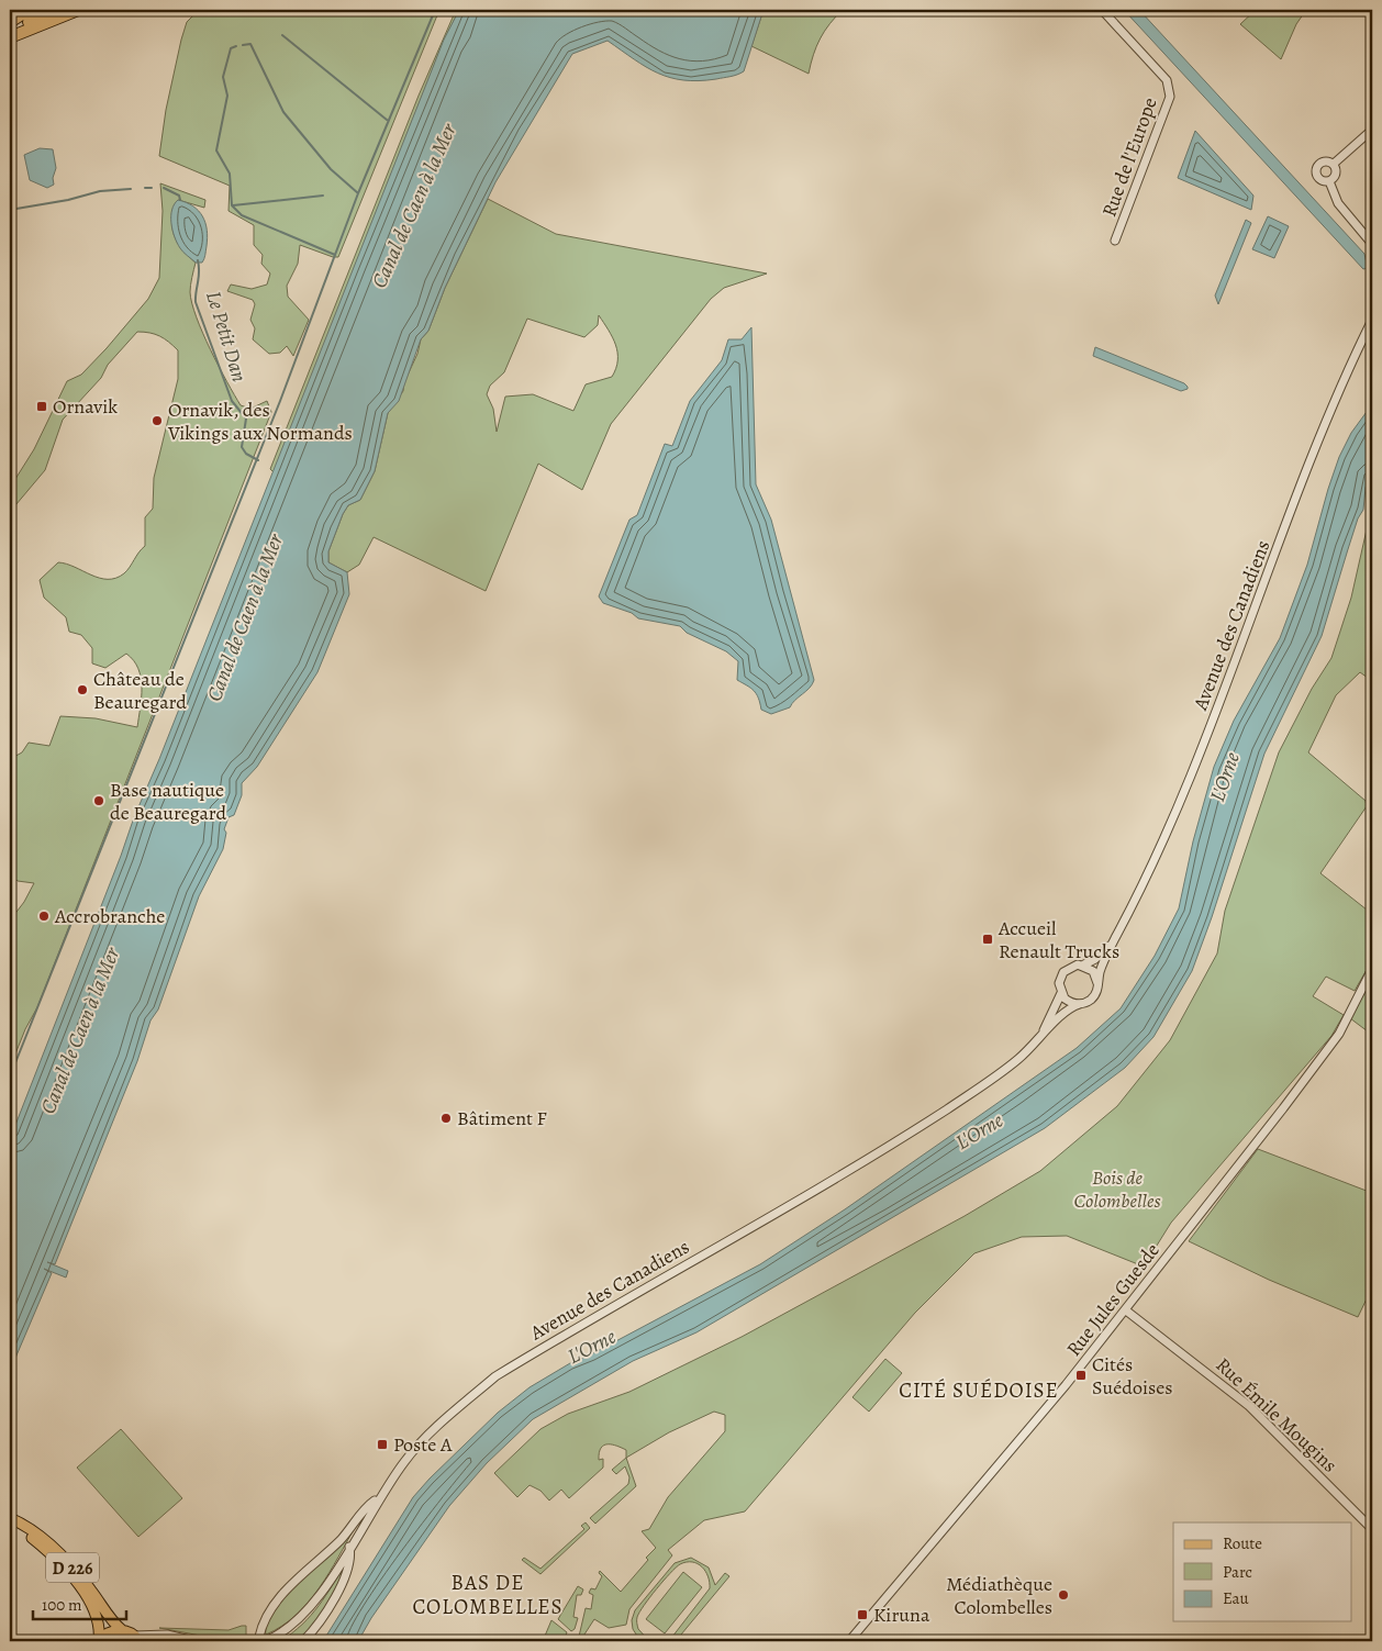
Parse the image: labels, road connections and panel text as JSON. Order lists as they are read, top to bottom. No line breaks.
{"streets":{"main road":["D 226"],"street":["Rue de l'Europe","Avenue des Canadiens","Rue Jules Guesde","Rue Émile Mougins"]},"crossings":[["Rue Jules Guesde","Rue Émile Mougins"]],"districts":["CITÉ SUÉDOISE","BAS DE COLOMBELLES"],"water":["Canal de Caen à la Mer","Le Petit Dan","L'Orne"],"parks":["Bois de Colombelles"],"places":{"transit":["Ornavik","Accueil Renault Trucks","Cités Suédoises","Poste A","Kiruna"],"other":["Ornavik, des Vikings aux Normands","Château de Beauregard","Base nautique de Beauregard","Accrobranche","Bâtiment F","Médiathèque Colombelles"]},"legend":["Route","Parc","Eau"],"scale_bar":"100 m"}
